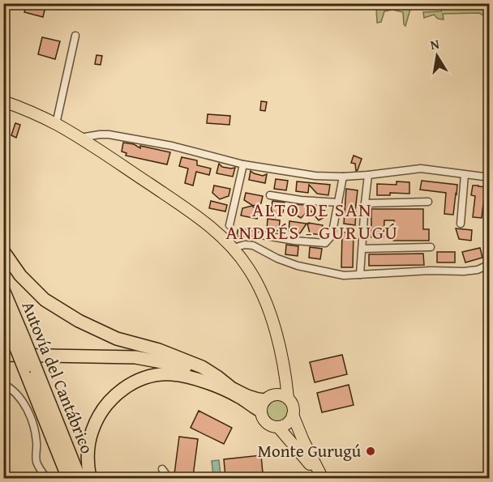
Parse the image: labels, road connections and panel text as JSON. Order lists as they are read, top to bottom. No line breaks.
{"streets":{"highway":["Autovía del Cantábrico"]},"districts":["ALTO DE SAN ANDRÉS - GURUGÚ"],"places":["Monte Gurugú"],"north":"top"}
